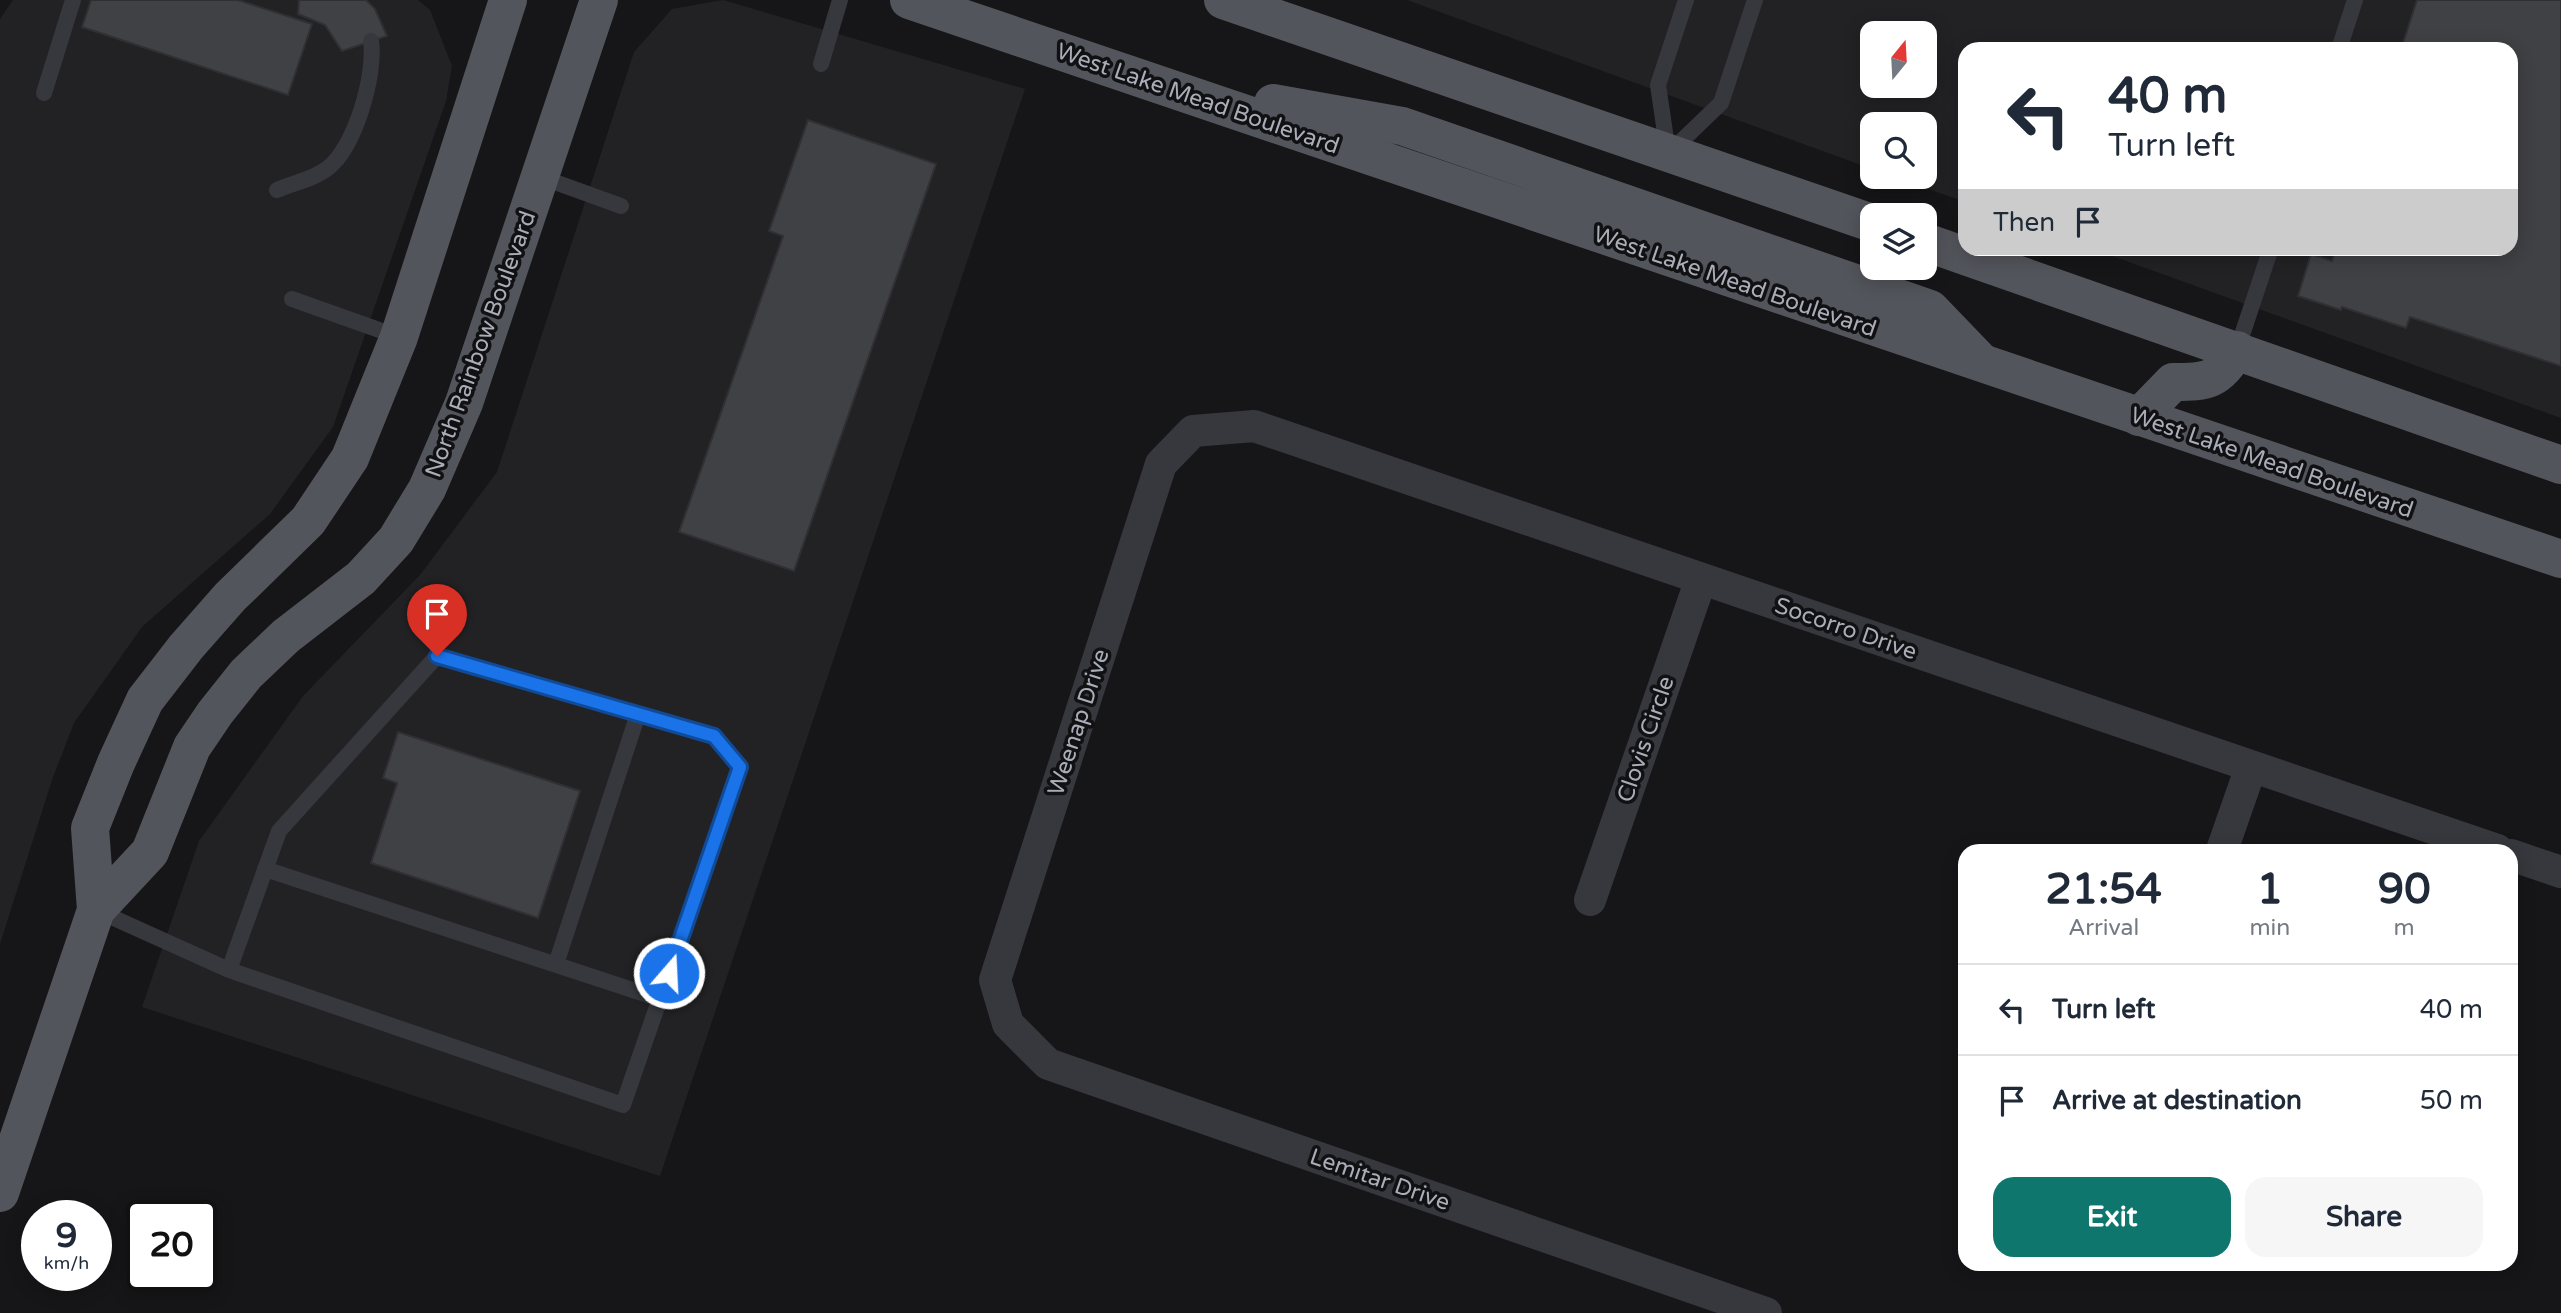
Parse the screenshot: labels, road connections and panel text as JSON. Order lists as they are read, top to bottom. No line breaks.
{"streets":{"main road":["West Lake Mead Boulevard","North Rainbow Boulevard"],"street":["Socorro Drive","Weenap Drive","Clovis Circle","Lemitar Drive"]},"crossings":[["Socorro Drive","Weenap Drive"],["Socorro Drive","Clovis Circle"],["Weenap Drive","Lemitar Drive"]],"north":"top","page":{"turn":["40 m","Turn left"],"then":"Then","eta":["21:54","Arrival","1","min","90","m"],"list":[{"name":"Turn left","value":"40 m"},{"name":"Arrive at destination","value":"50 m"}],"buttons":["Exit","Share"],"speed":"9 km/h","limit":"20"}}
